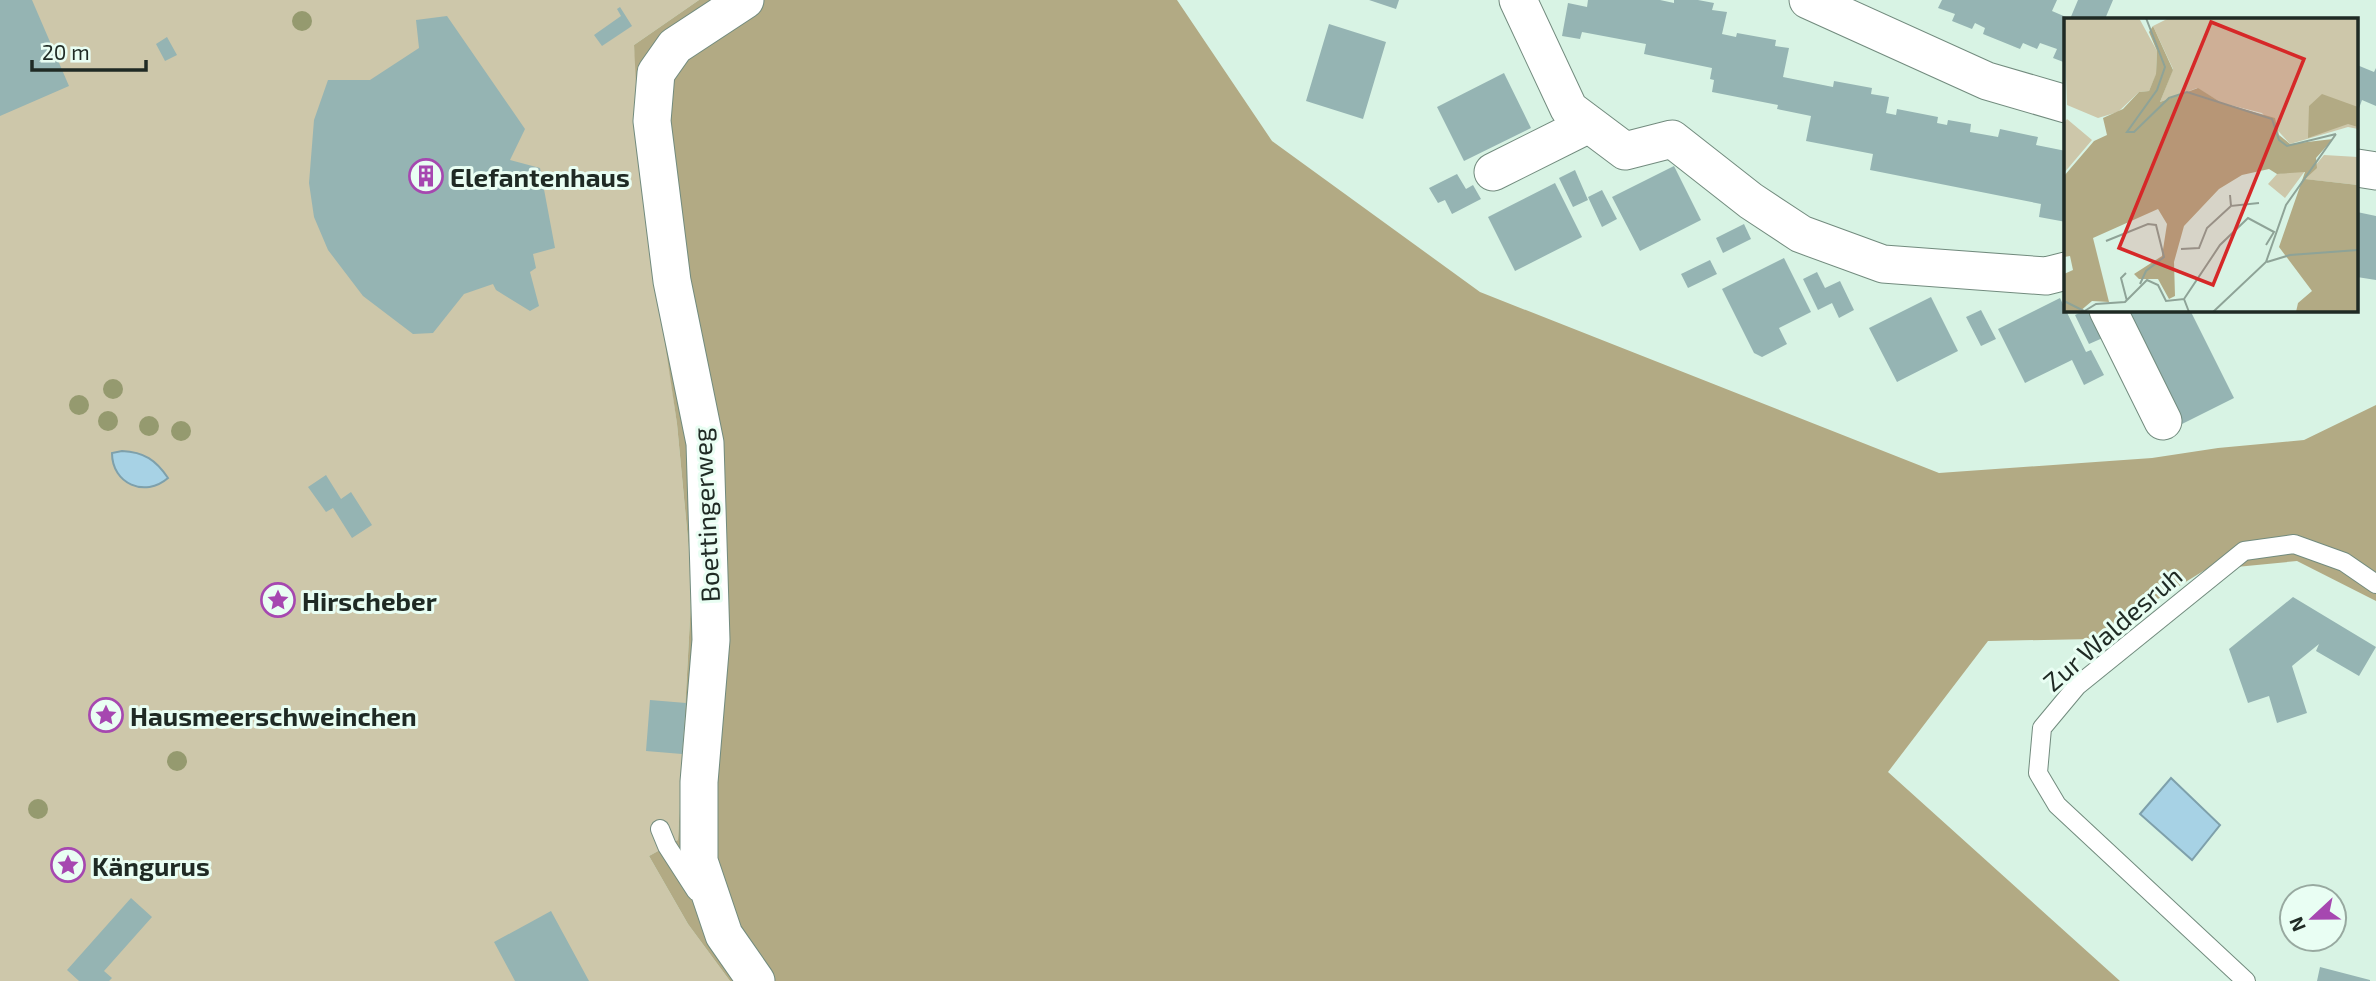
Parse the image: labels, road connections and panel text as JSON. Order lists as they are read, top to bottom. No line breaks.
{"streets":{"street":["Boettingerweg"],"lane":["Zur Waldesruh"]},"places":{"building":["Elefantenhaus"],"place":["Hirscheber","Hausmeerschweinchen","Kängurus"]},"scale_bar":"20 m","north":"left"}
